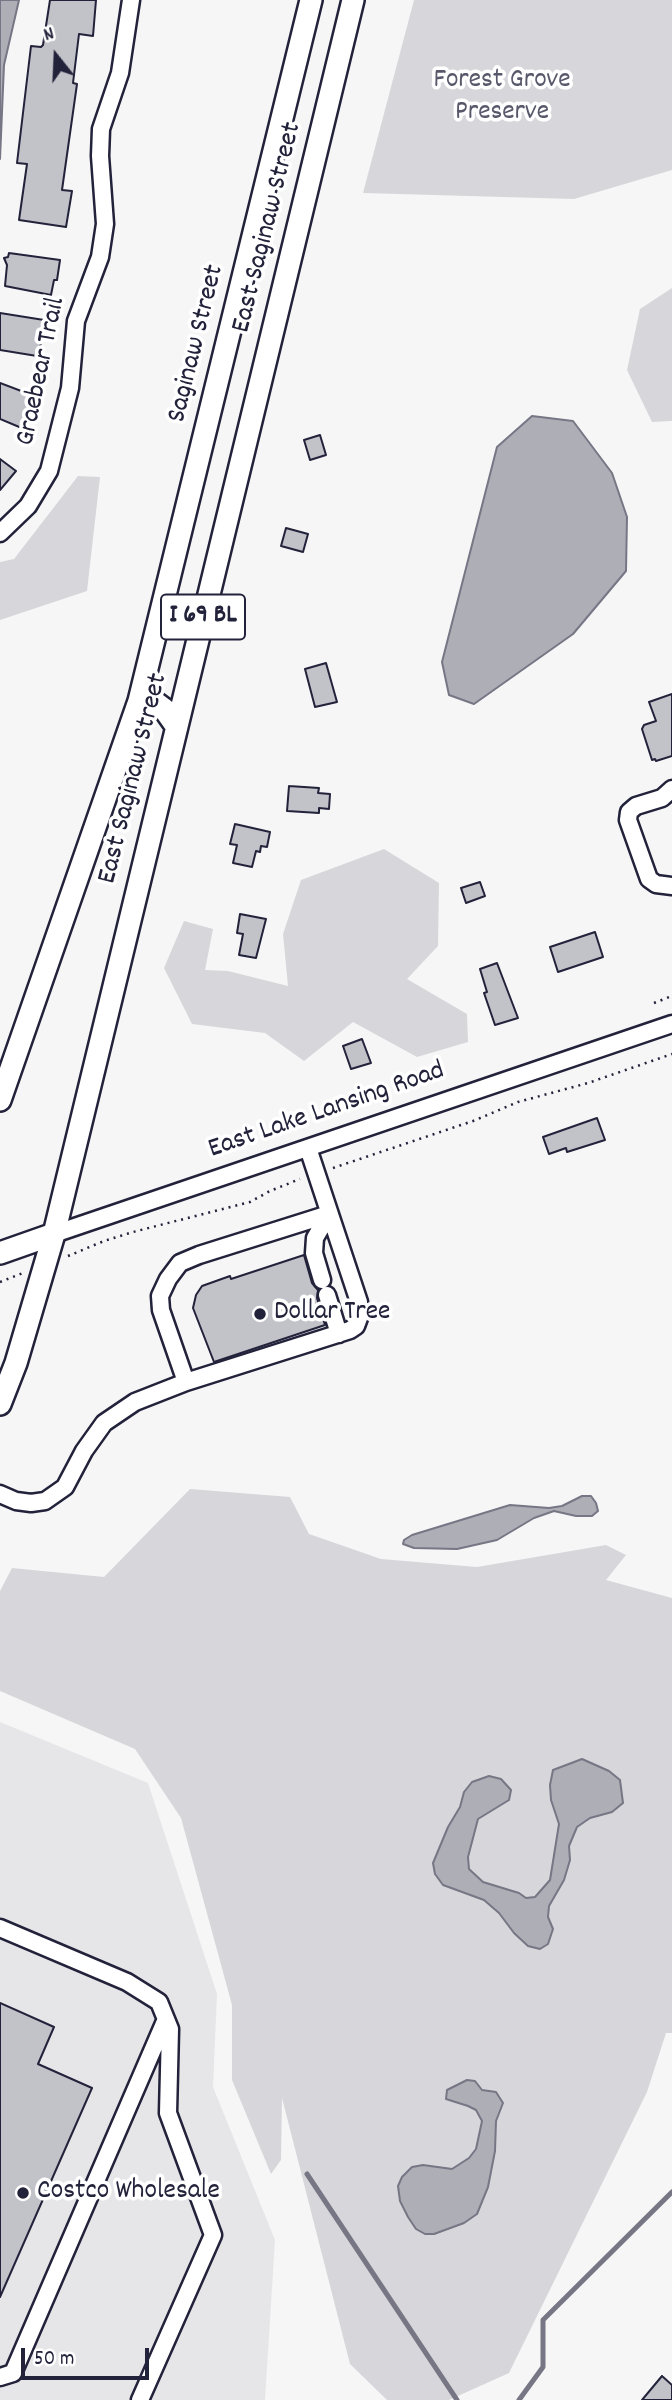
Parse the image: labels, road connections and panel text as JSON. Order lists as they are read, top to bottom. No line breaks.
{"streets":{"main road":["East Saginaw Street","Saginaw Street","I 69 BL","East Lake Lansing Road"],"street":["Graebear Trail"]},"crossings":[["East Saginaw Street","Saginaw Street"],["East Saginaw Street","East Lake Lansing Road"]],"parks":["Forest Grove Preserve"],"places":["Dollar Tree","Costco Wholesale"],"scale_bar":"50 m","north":"top"}
